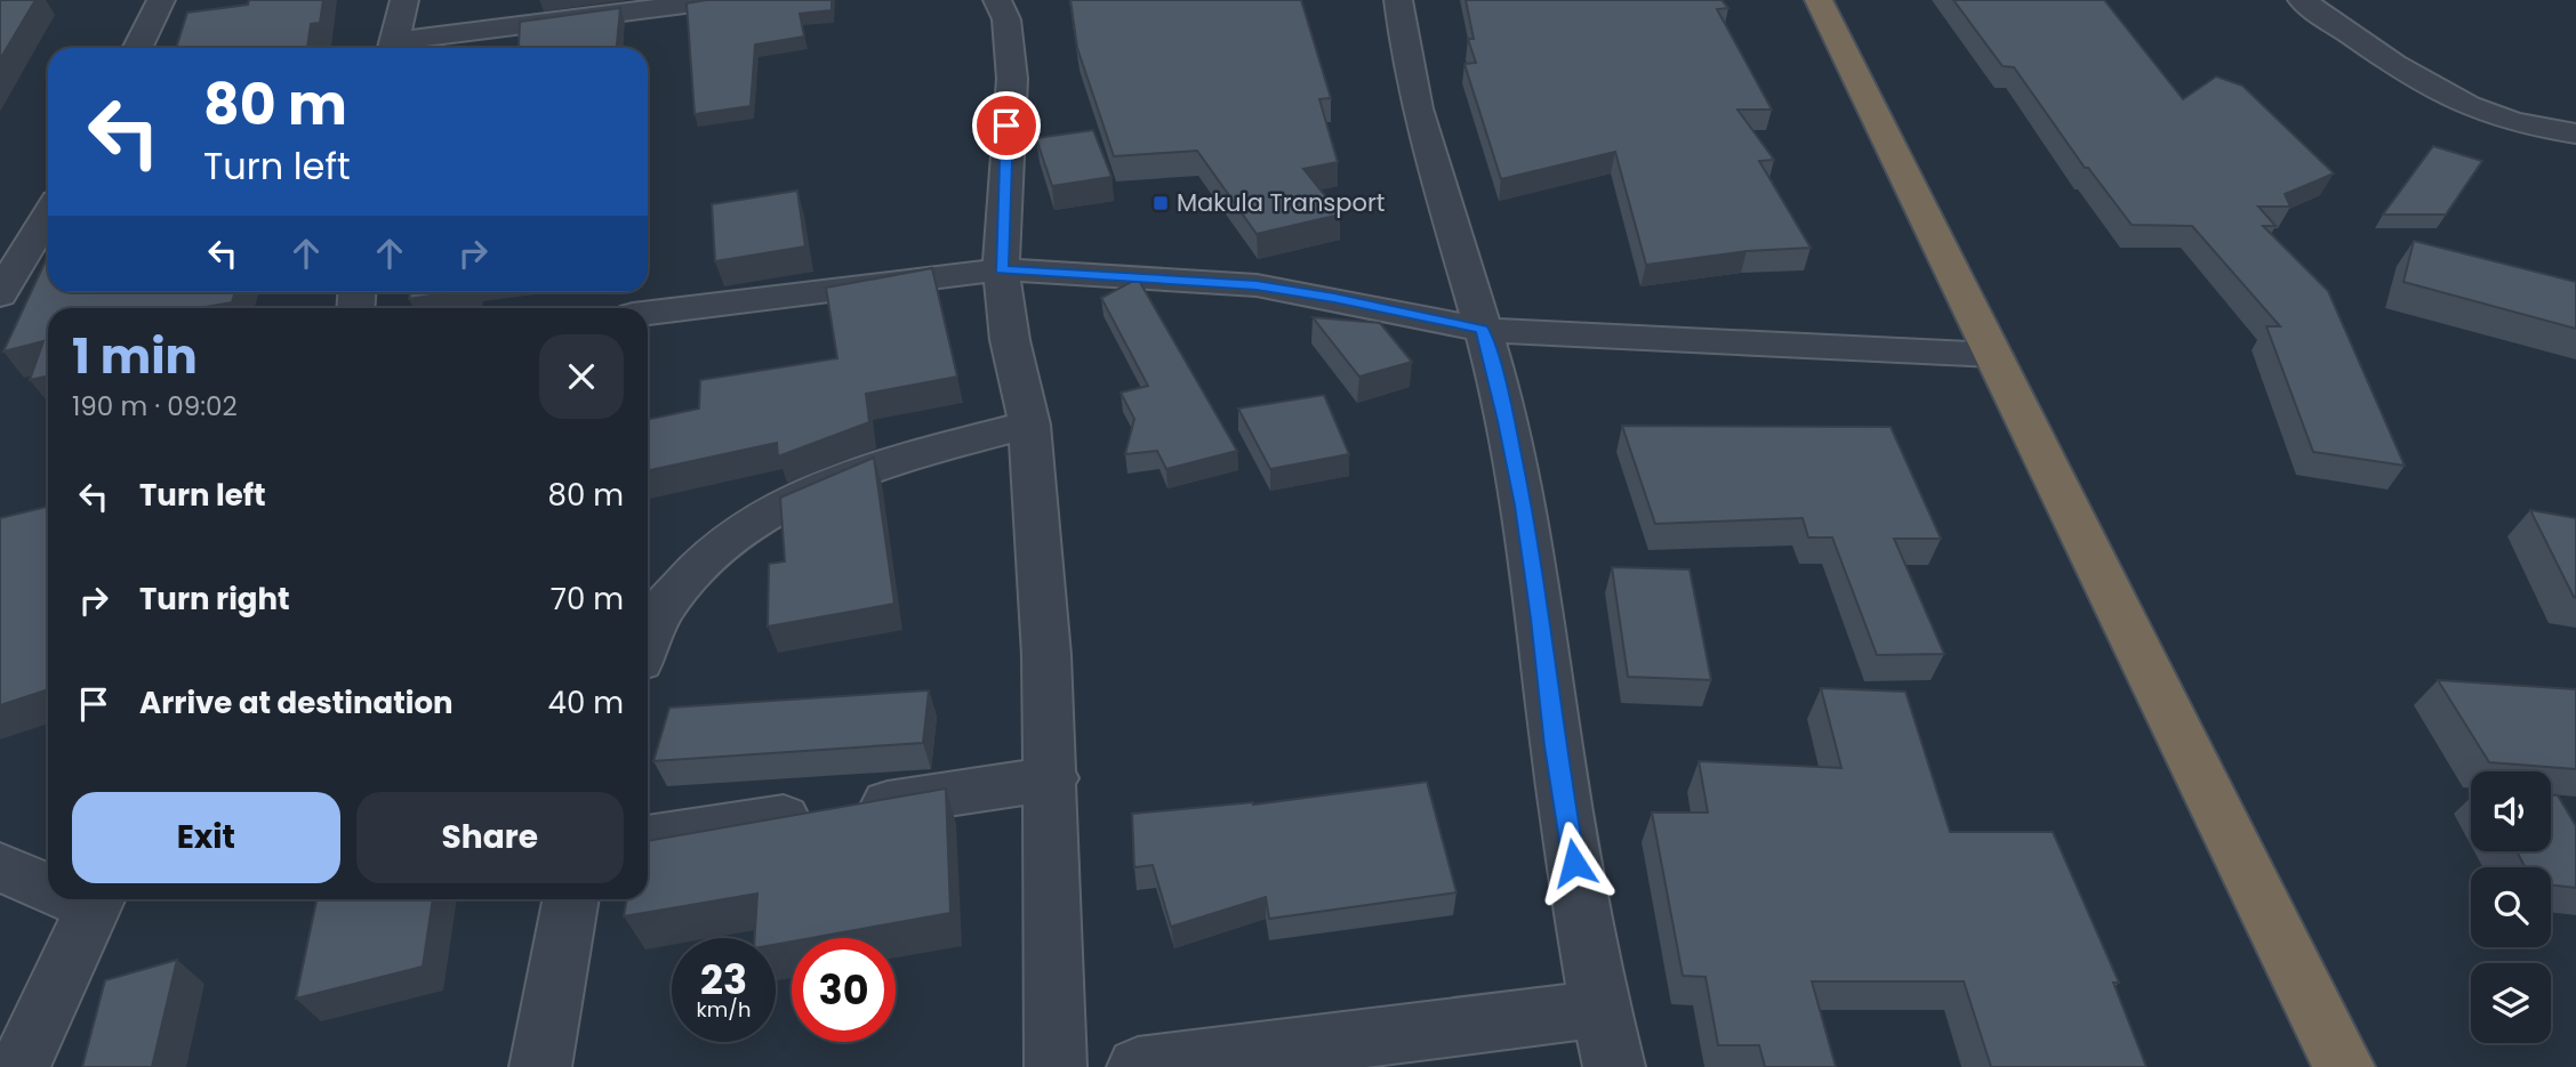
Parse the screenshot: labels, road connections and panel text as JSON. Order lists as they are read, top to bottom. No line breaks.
{"places":{"transit":["Makula Transport"]},"page":{"turn":["80 m","Turn left"],"heading":["1 min","190 m · 09:02"],"list":[{"name":"Turn left","value":"80 m"},{"name":"Turn right","value":"70 m"},{"name":"Arrive at destination","value":"40 m"}],"buttons":["Exit","Share"],"speed":"23 km/h","limit":"30"}}
